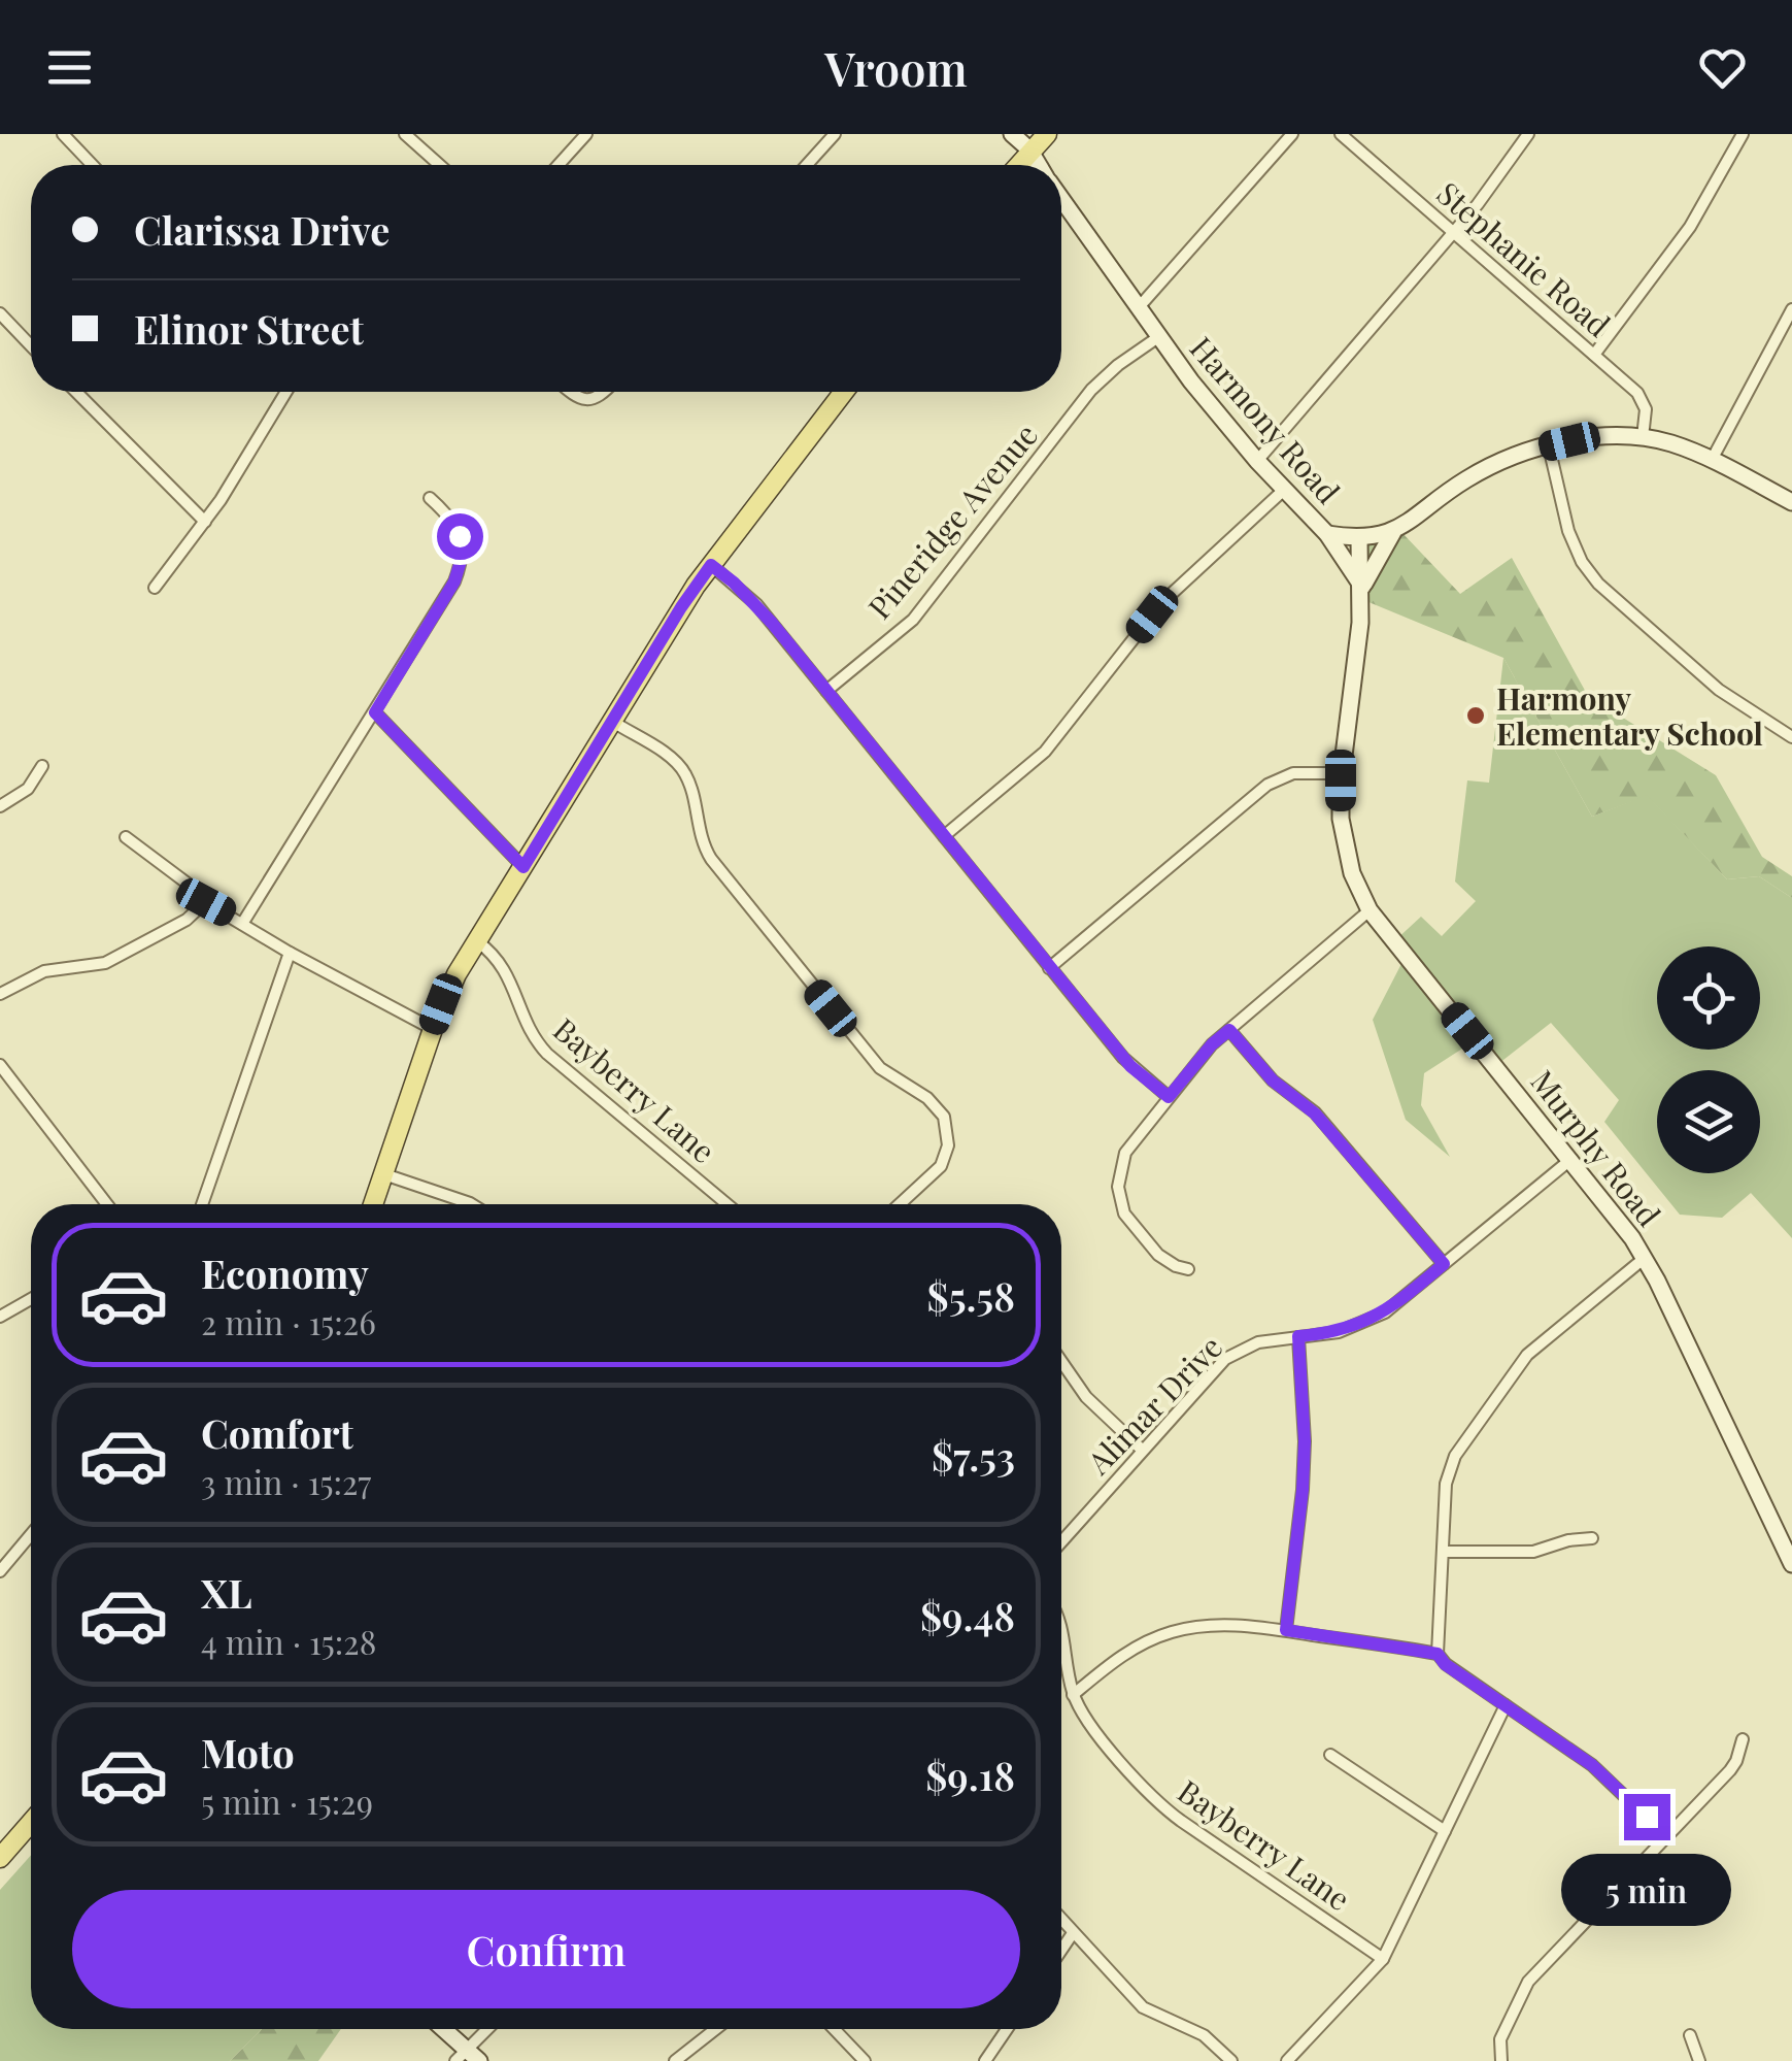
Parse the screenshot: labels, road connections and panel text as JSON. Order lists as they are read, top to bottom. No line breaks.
{"streets":{"street":["Stephanie Road","Harmony Road","Pineridge Avenue","Bayberry Lane","Murphy Road","Alimar Drive"]},"crossings":[["Stephanie Road","Harmony Road"],["Harmony Road","Pineridge Avenue"],["Harmony Road","Murphy Road"],["Murphy Road","Alimar Drive"]],"places":["Harmony Elementary School"],"page":{"header":"Vroom","banner":["Clarissa Drive","Elinor Street"],"list":[{"name":"Economy","note":"2 min · 15:26","value":"$5.58"},{"name":"Comfort","note":"3 min · 15:27","value":"$7.53"},{"name":"XL","note":"4 min · 15:28","value":"$9.48"},{"name":"Moto","note":"5 min · 15:29","value":"$9.18"}],"bubble":"5 min","buttons":"Confirm"}}
